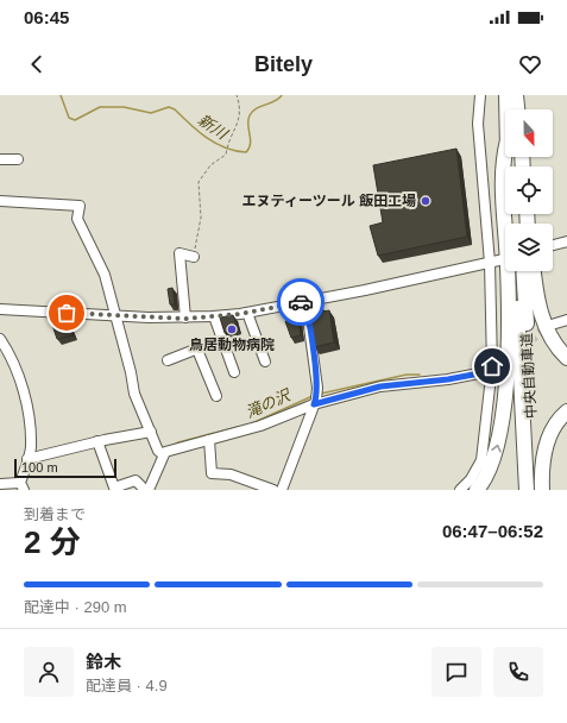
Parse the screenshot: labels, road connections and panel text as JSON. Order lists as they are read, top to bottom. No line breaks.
{"streets":{"highway":["中央自動車道"]},"water":["新川","滝の沢"],"places":["エヌティーツール 飯田工場","鳥居動物病院"],"scale_bar":"100 m","north":"bottom","page":{"status":"06:45","header":"Bitely","scale":"100 m","heading":["2 分","到着まで","06:47–06:52"],"panel":["鈴木","配達員 · 4.9"],"bar":"配達中 · 290 m"}}
